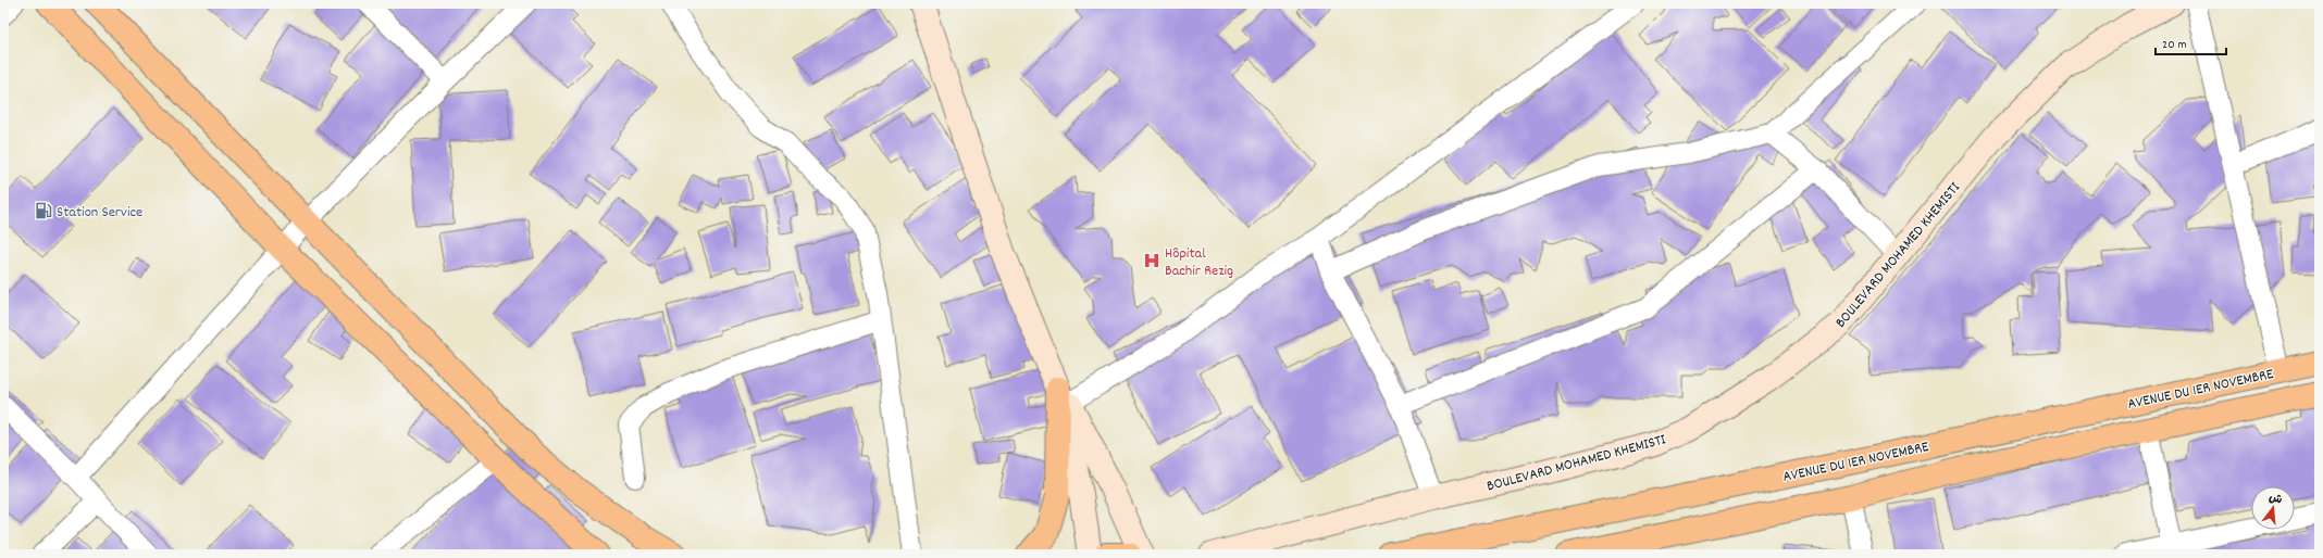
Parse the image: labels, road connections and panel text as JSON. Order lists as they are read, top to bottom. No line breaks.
{"streets":{"main road":["BOULEVARD MOHAMED KHEMISTI","AVENUE DU 1ER NOVEMBRE"]},"places":{"fuel station":["Station Service"],"hospital":["Hôpital Bachir Rezig"]},"scale_bar":"20 m","north":"top"}
